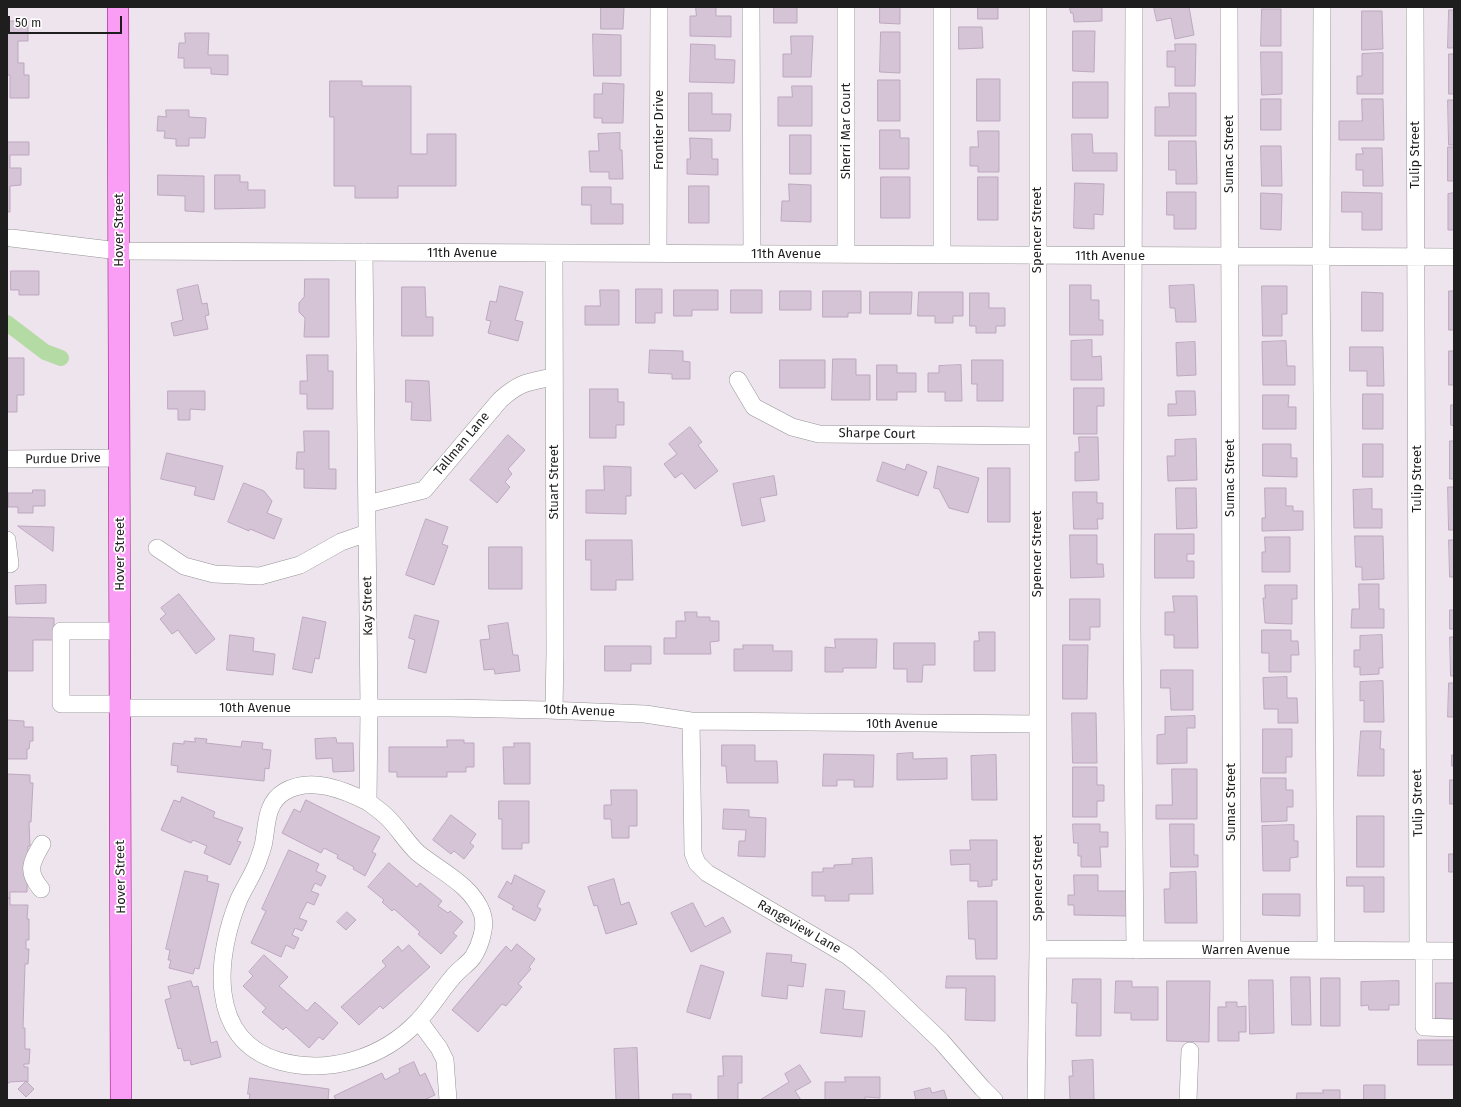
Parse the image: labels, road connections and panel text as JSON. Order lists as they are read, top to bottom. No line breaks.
{"streets":{"main road":["Hover Street"],"street":["Frontier Drive","Sherri Mar Court","Sumac Street","Tulip Street","Spencer Street","11th Avenue","Sharpe Court","Tallman Lane","Purdue Drive","Stuart Street","Kay Street","10th Avenue","Rangeview Lane","Warren Avenue"]},"crossings":[["Frontier Drive","11th Avenue"],["Sherri Mar Court","11th Avenue"],["Sumac Street","11th Avenue"],["Sumac Street","Warren Avenue"],["Tulip Street","11th Avenue"],["Tulip Street","Warren Avenue"],["Hover Street","11th Avenue"],["Hover Street","Purdue Drive"],["Hover Street","10th Avenue"],["Spencer Street","11th Avenue"],["Spencer Street","Sharpe Court"],["Spencer Street","10th Avenue"],["Spencer Street","Warren Avenue"],["11th Avenue","Stuart Street"],["11th Avenue","Kay Street"],["Tallman Lane","Stuart Street"],["Tallman Lane","Kay Street"],["Stuart Street","10th Avenue"],["Kay Street","10th Avenue"],["10th Avenue","Rangeview Lane"]],"scale_bar":"50 m"}
